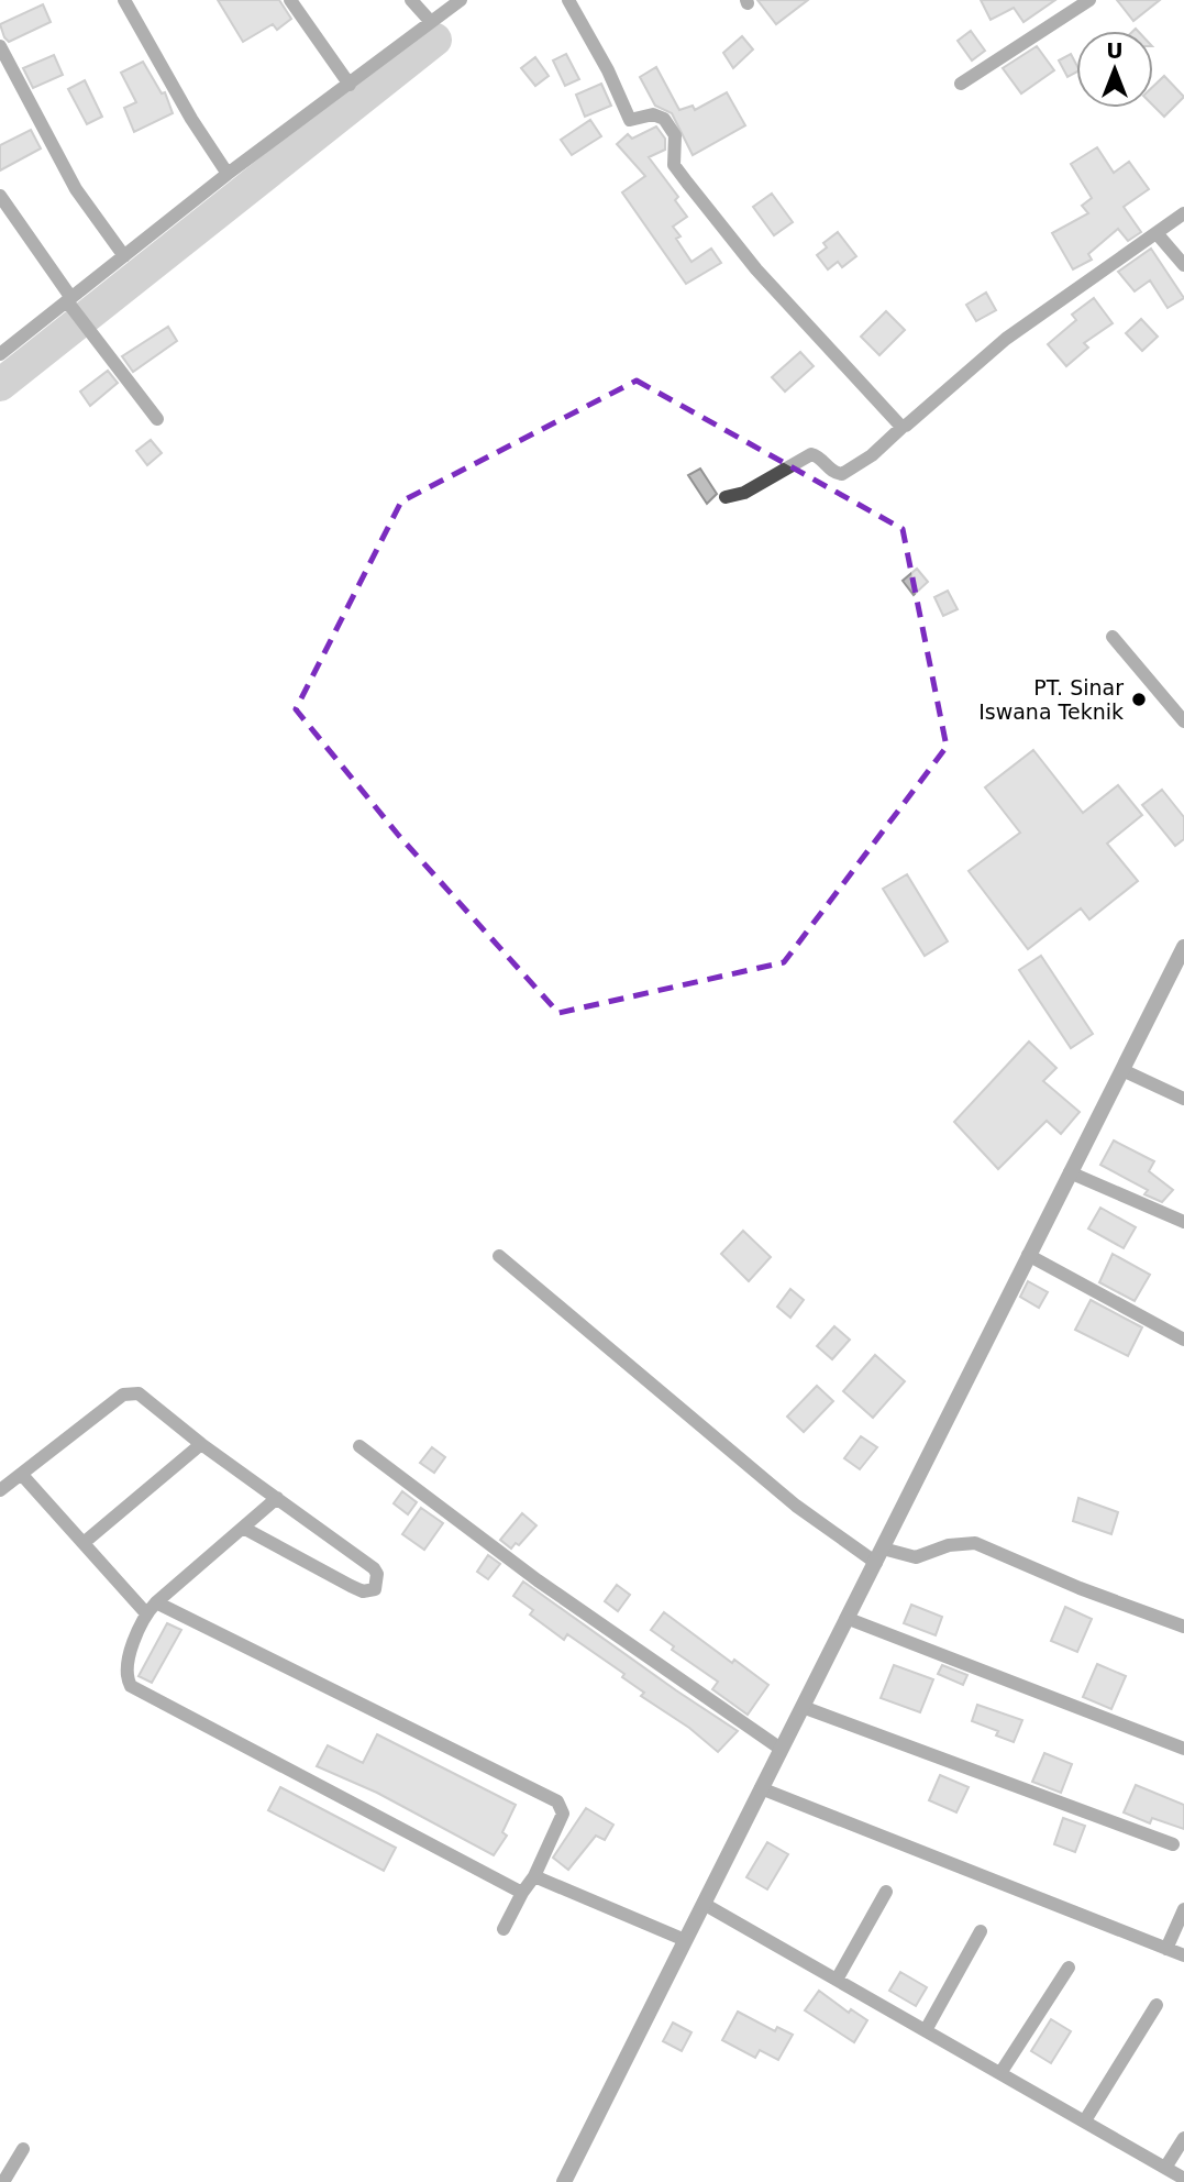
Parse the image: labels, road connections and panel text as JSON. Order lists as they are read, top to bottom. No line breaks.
{"places":["PT. Sinar Iswana Teknik"],"north":"top"}
